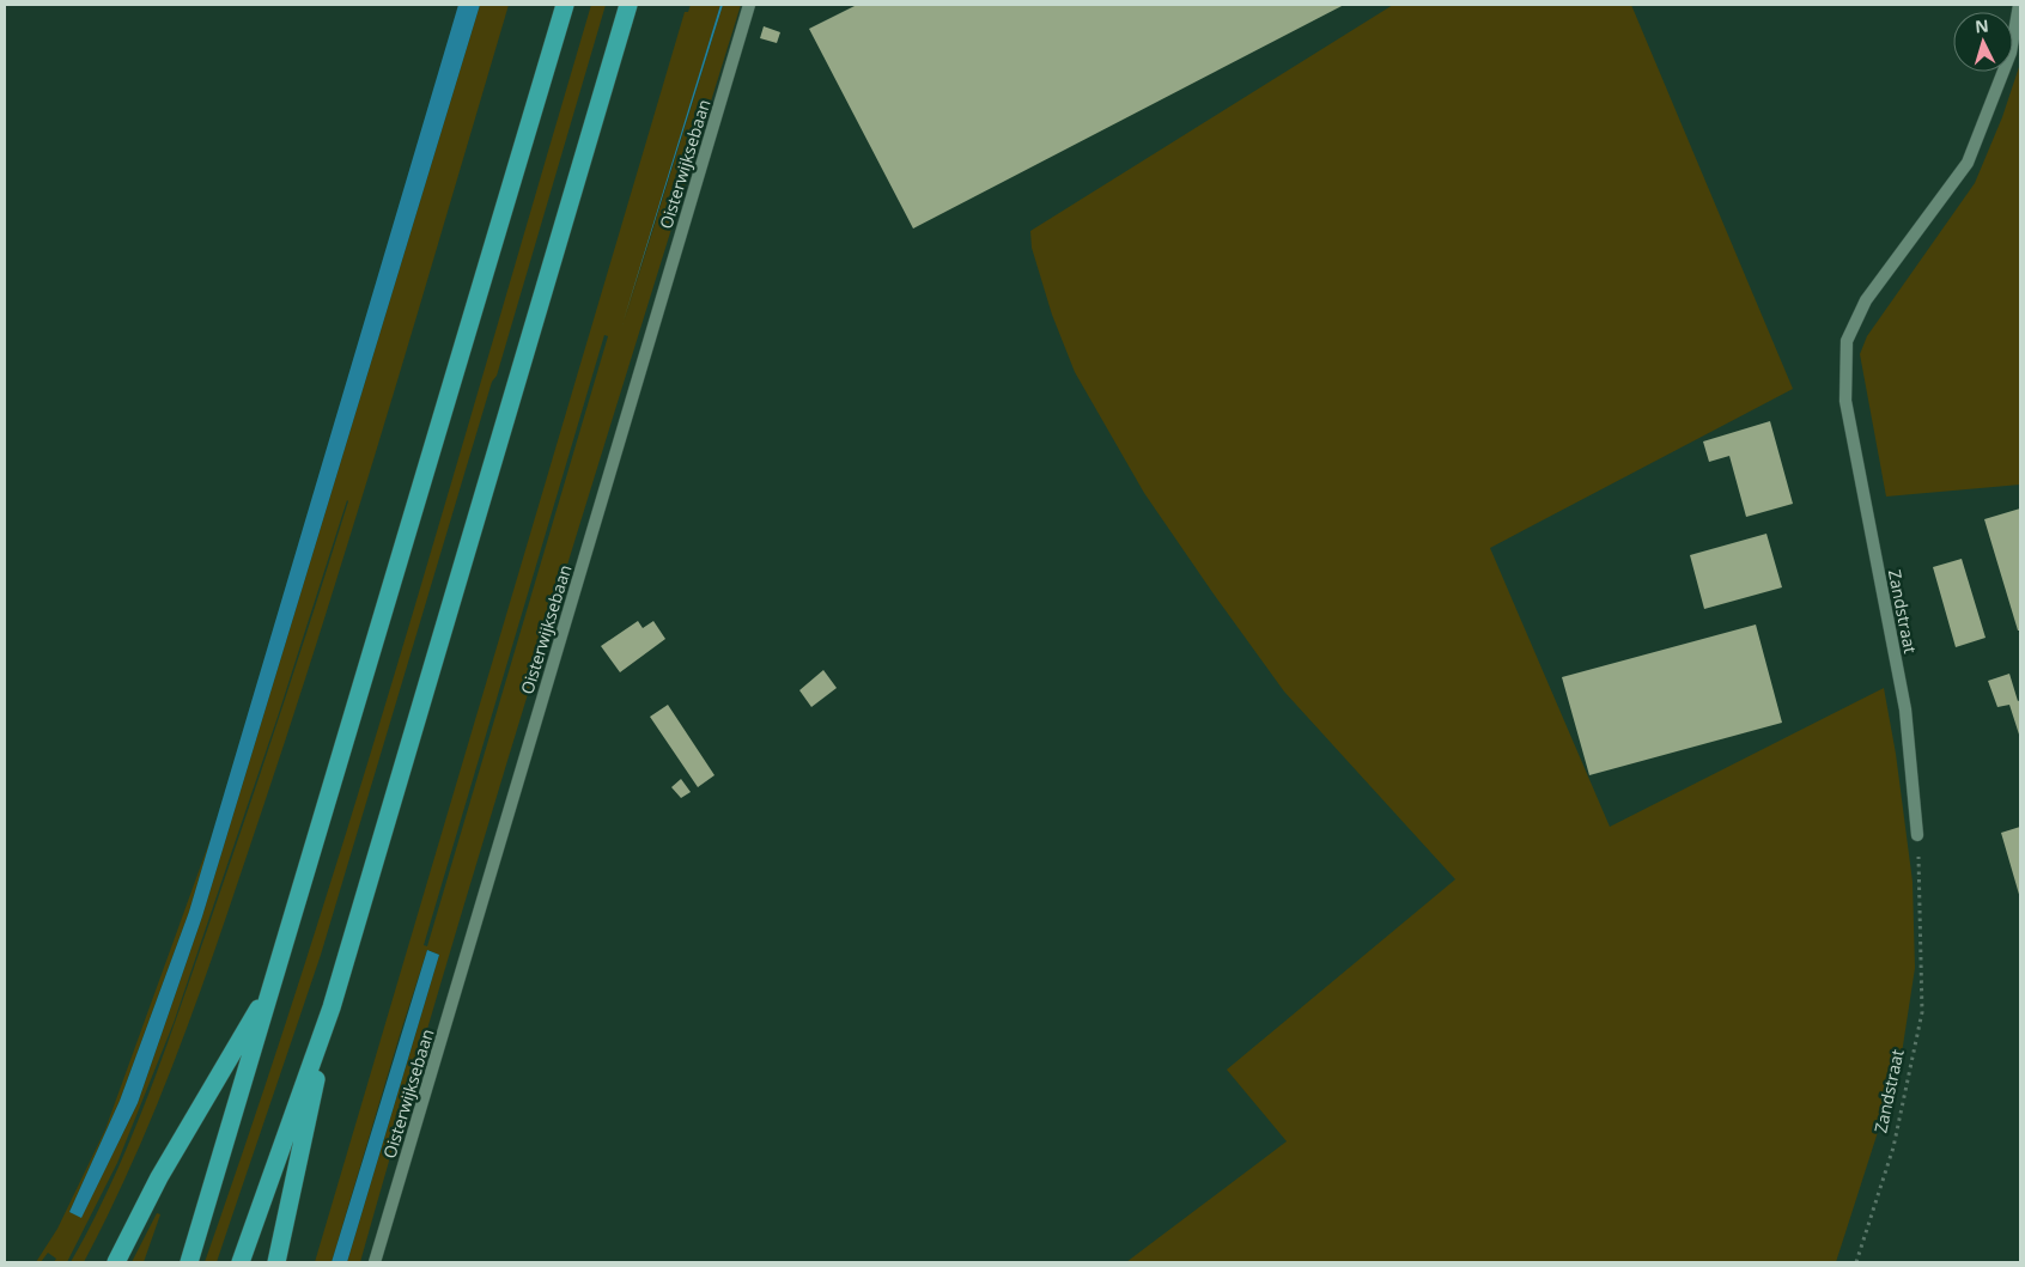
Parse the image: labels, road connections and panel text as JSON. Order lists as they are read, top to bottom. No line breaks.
{"streets":{"street":["Oisterwijksebaan","Zandstraat"]},"north":"top"}
